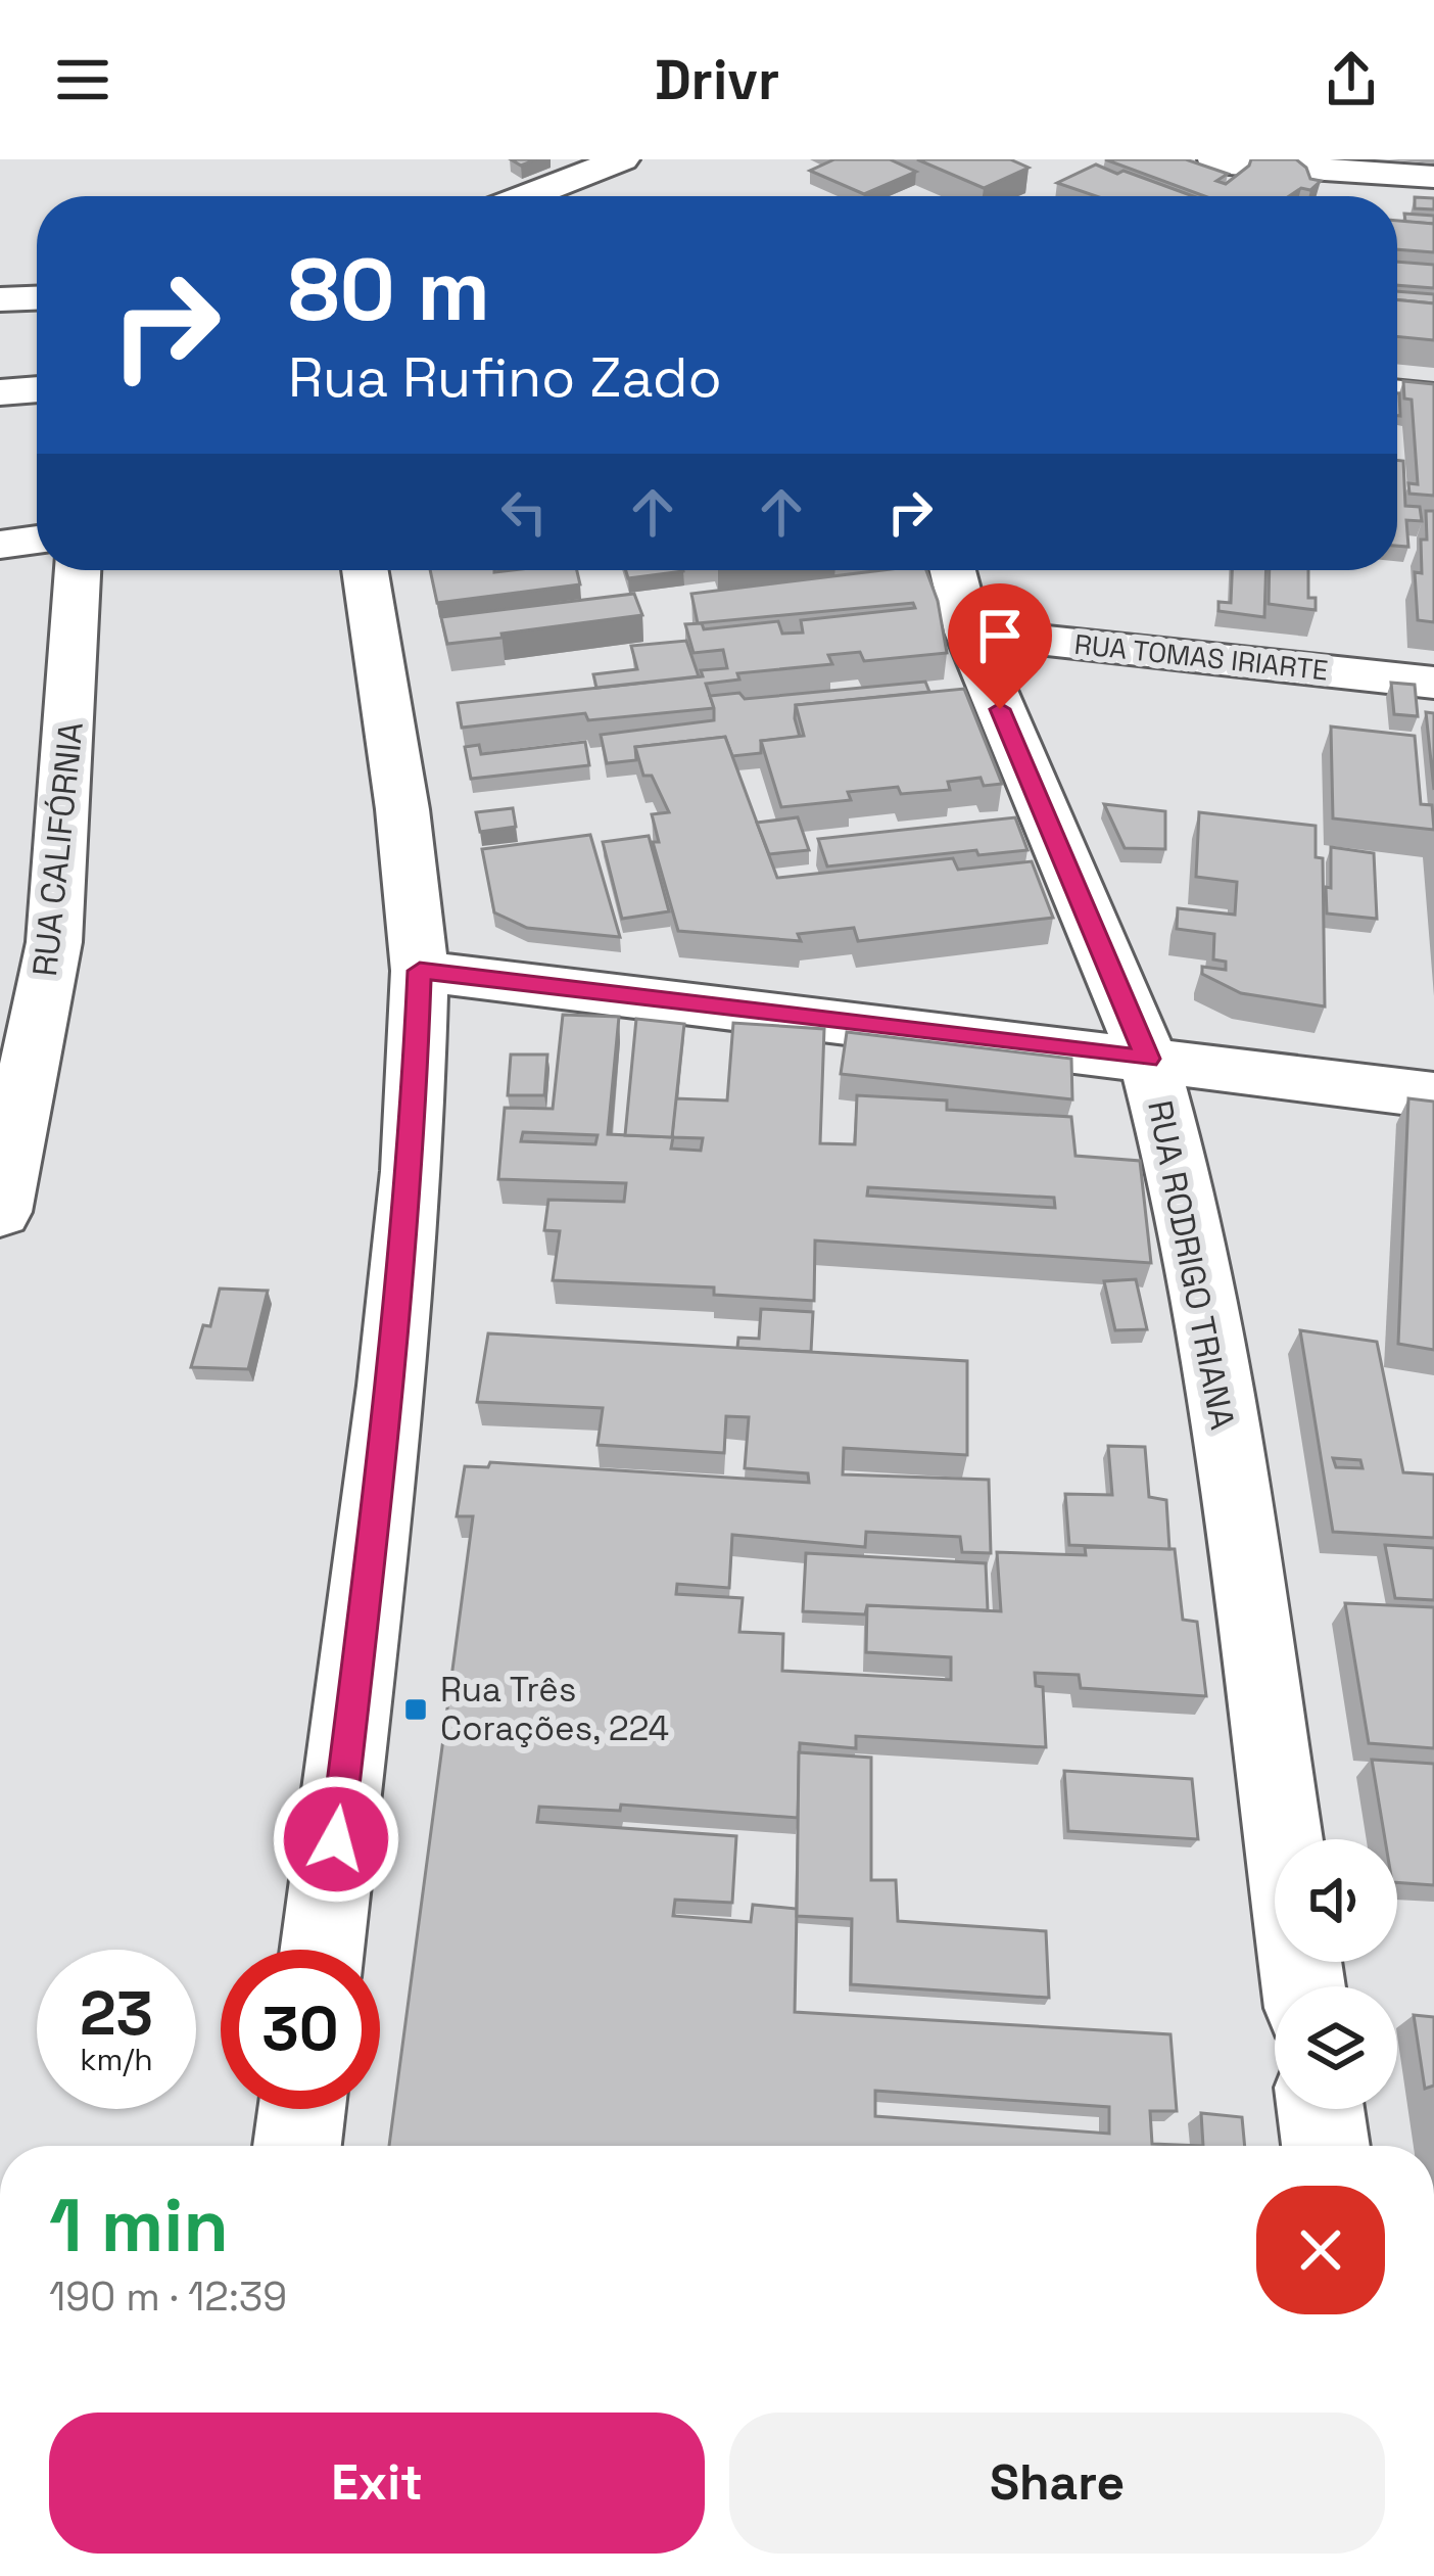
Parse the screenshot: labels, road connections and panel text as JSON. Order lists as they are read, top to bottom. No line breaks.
{"streets":{"street":["RUA TOMAS IRIARTE","RUA CALIFÓRNIA","RUA RODRIGO TRIANA"]},"crossings":[["RUA TOMAS IRIARTE","RUA RODRIGO TRIANA"]],"places":{"transit":["Rua Três Corações, 224"]},"page":{"header":"Drivr","turn":["80 m","Rua Rufino Zado"],"speed":"23 km/h","limit":"30","heading":["1 min","190 m · 12:39"],"buttons":["Exit","Share"]}}
